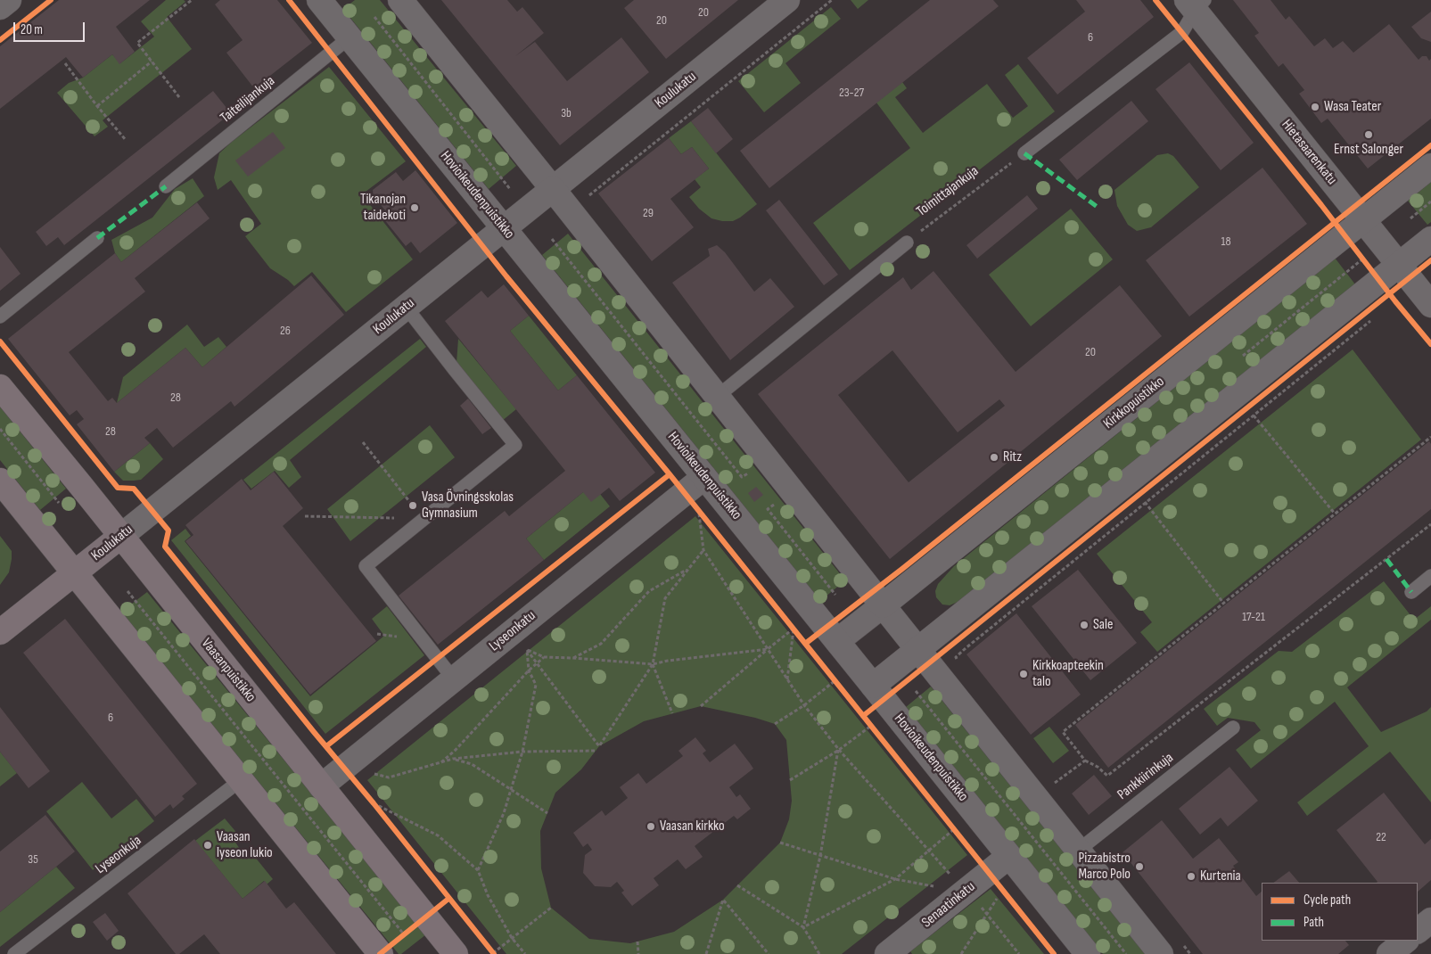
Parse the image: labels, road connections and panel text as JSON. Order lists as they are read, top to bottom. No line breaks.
{"streets":{"main road":["Koulukatu","Hietasaarenkatu","Hovioikeudenpuistikko","Kirkkopuistikko","Lyseonkatu","Vaasanpuistikko","Senaatinkatu"],"lane":["Taiteilijankuja","Pankkiirinkuja","Lyseonkuja"],"path":["Toimittajankuja"]},"crossings":[["Koulukatu","Hovioikeudenpuistikko"],["Koulukatu","Vaasanpuistikko"],["Taiteilijankuja","Hovioikeudenpuistikko"],["Hietasaarenkatu","Kirkkopuistikko"],["Hovioikeudenpuistikko","Kirkkopuistikko"],["Hovioikeudenpuistikko","Lyseonkatu"],["Hovioikeudenpuistikko","Senaatinkatu"],["Lyseonkatu","Vaasanpuistikko"]],"places":["Wasa Teater","Ernst Salonger","Tikanojan taidekoti","Ritz","Vasa Övningsskolas Gymnasium","Sale","Kirkkoapteekin talo","Vaasan kirkko","Vaasan lyseon lukio","Pizzabistro Marco Polo","Kurtenia"],"house_numbers":["20","20","6","23-27","3b","29","18","26","20","28","28","17-21","6","22","35"],"legend":["Cycle path","Path"],"scale_bar":"20 m"}
